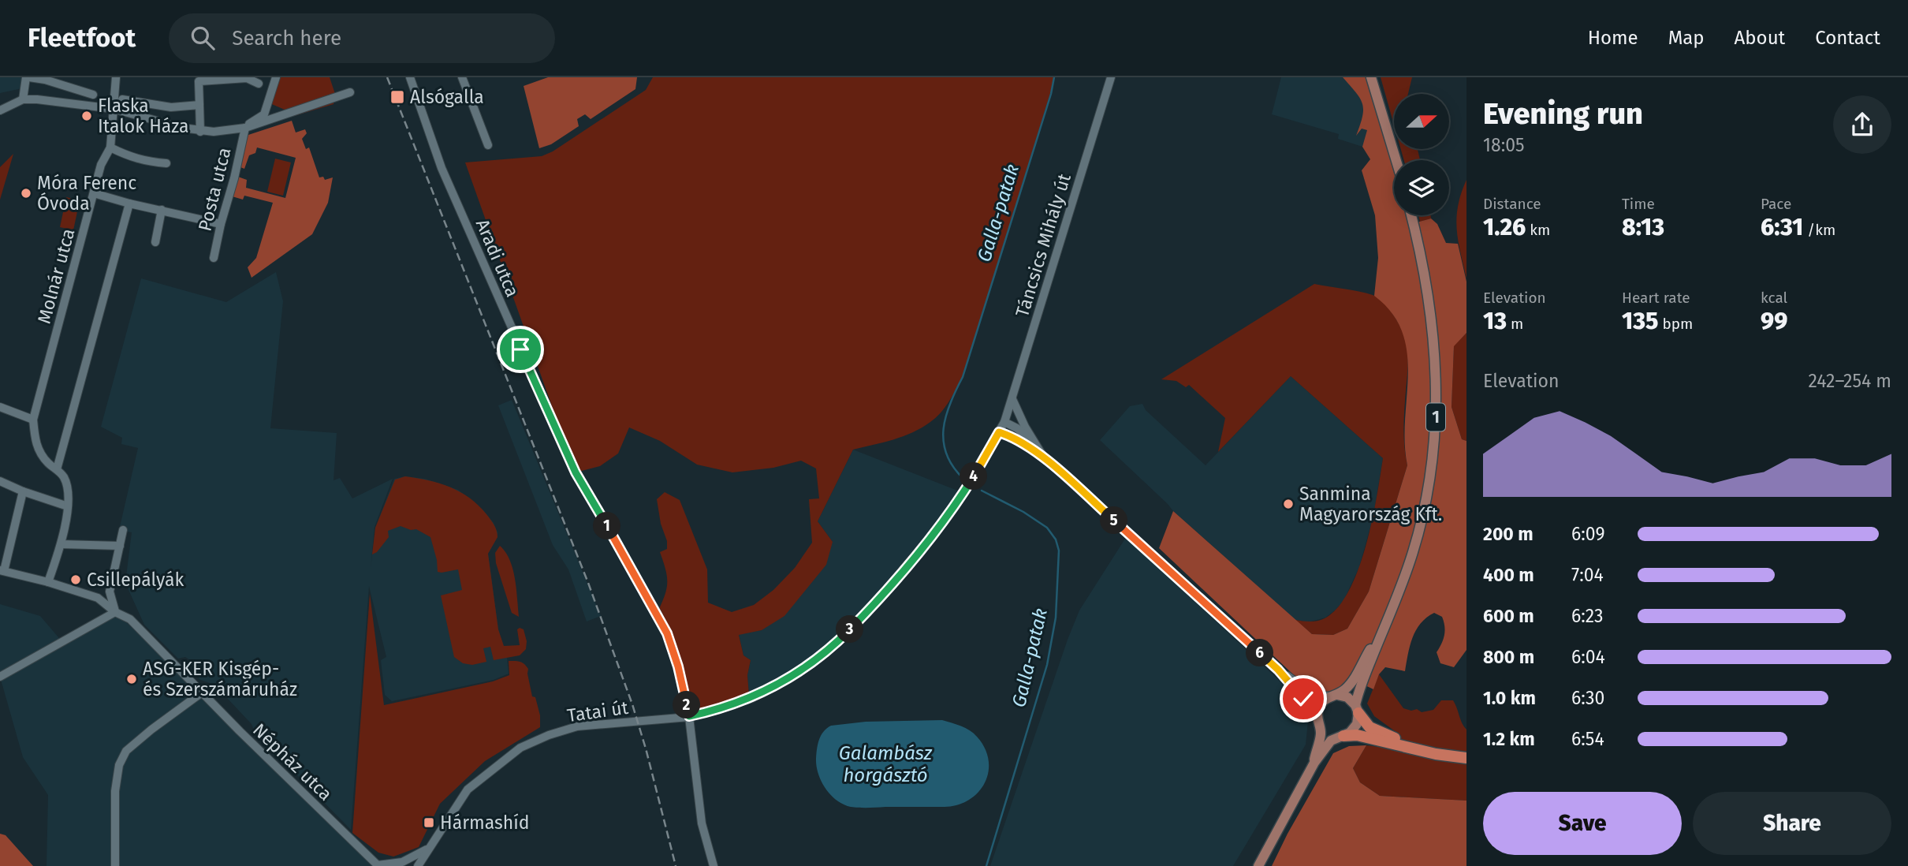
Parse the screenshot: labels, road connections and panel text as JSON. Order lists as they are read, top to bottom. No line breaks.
{"streets":{"main road":["1"],"street":["Posta utca","Táncsics Mihály út","Aradi utca","Molnár utca","Tatai út","Népház utca"]},"crossings":[["Táncsics Mihály út","Tatai út"],["Aradi utca","Tatai út"],["Molnár utca","Népház utca"],["Tatai út","Népház utca"]],"water":["Galla-patak","Galambász horgásztó"],"places":{"transit":["Alsógalla","Hármashíd"],"other":["Flaska Italok Háza","Móra Ferenc Óvoda","Sanmina Magyarország Kft.","Csillepályák","ASG-KER Kisgép- és Szerszámáruház"]},"north":"right","page":{"header":"Fleetfoot","search":"Search here","nav":["Home","Map","About","Contact"],"heading":["Evening run","18:05"],"stats":[["Distance","1.26 km"],["Time","8:13"],["Pace","6:31 /km"],["Elevation","13 m"],["Heart rate","135 bpm"],["kcal","99"]],"chart":["Elevation","242–254 m"],"pins":["4","5","1","3","6","2"],"list":[{"name":"200 m","note":"6:09"},{"name":"400 m","note":"7:04"},{"name":"600 m","note":"6:23"},{"name":"800 m","note":"6:04"},{"name":"1.0 km","note":"6:30"},{"name":"1.2 km","note":"6:54"}],"buttons":["Save","Share"]}}
